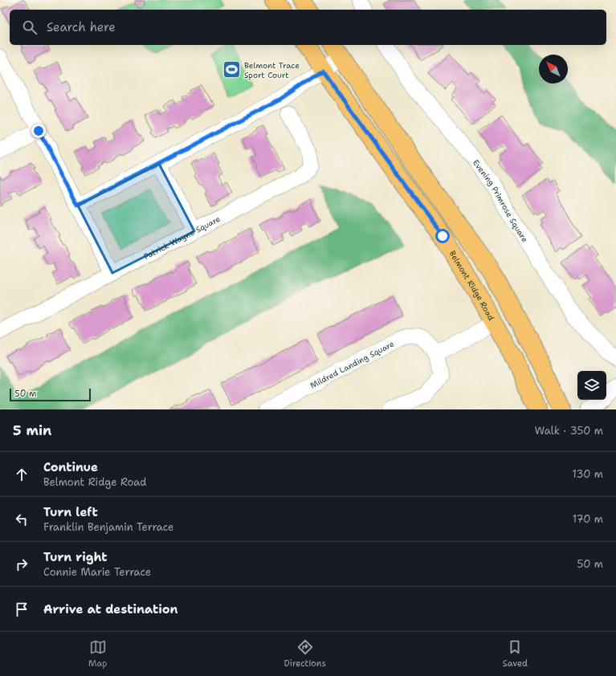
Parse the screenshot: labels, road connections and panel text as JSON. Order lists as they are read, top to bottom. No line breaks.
{"streets":{"main road":["Belmont Ridge Road"],"street":["Evening Primrose Square","Patrick Wayne Square","Mildred Landing Square"]},"places":{"sports":["Belmont Trace Sport Court"]},"scale_bar":"50 m","north":"top left","page":{"search":"Search here","scale":"50 m","heading":["5 min","Walk · 350 m"],"list":[["Continue","Belmont Ridge Road","130 m"],["Turn left","Franklin Benjamin Terrace","170 m"],["Turn right","Connie Marie Terrace","50 m"],"Arrive at destination"],"nav":["Map","Directions","Saved"]}}
